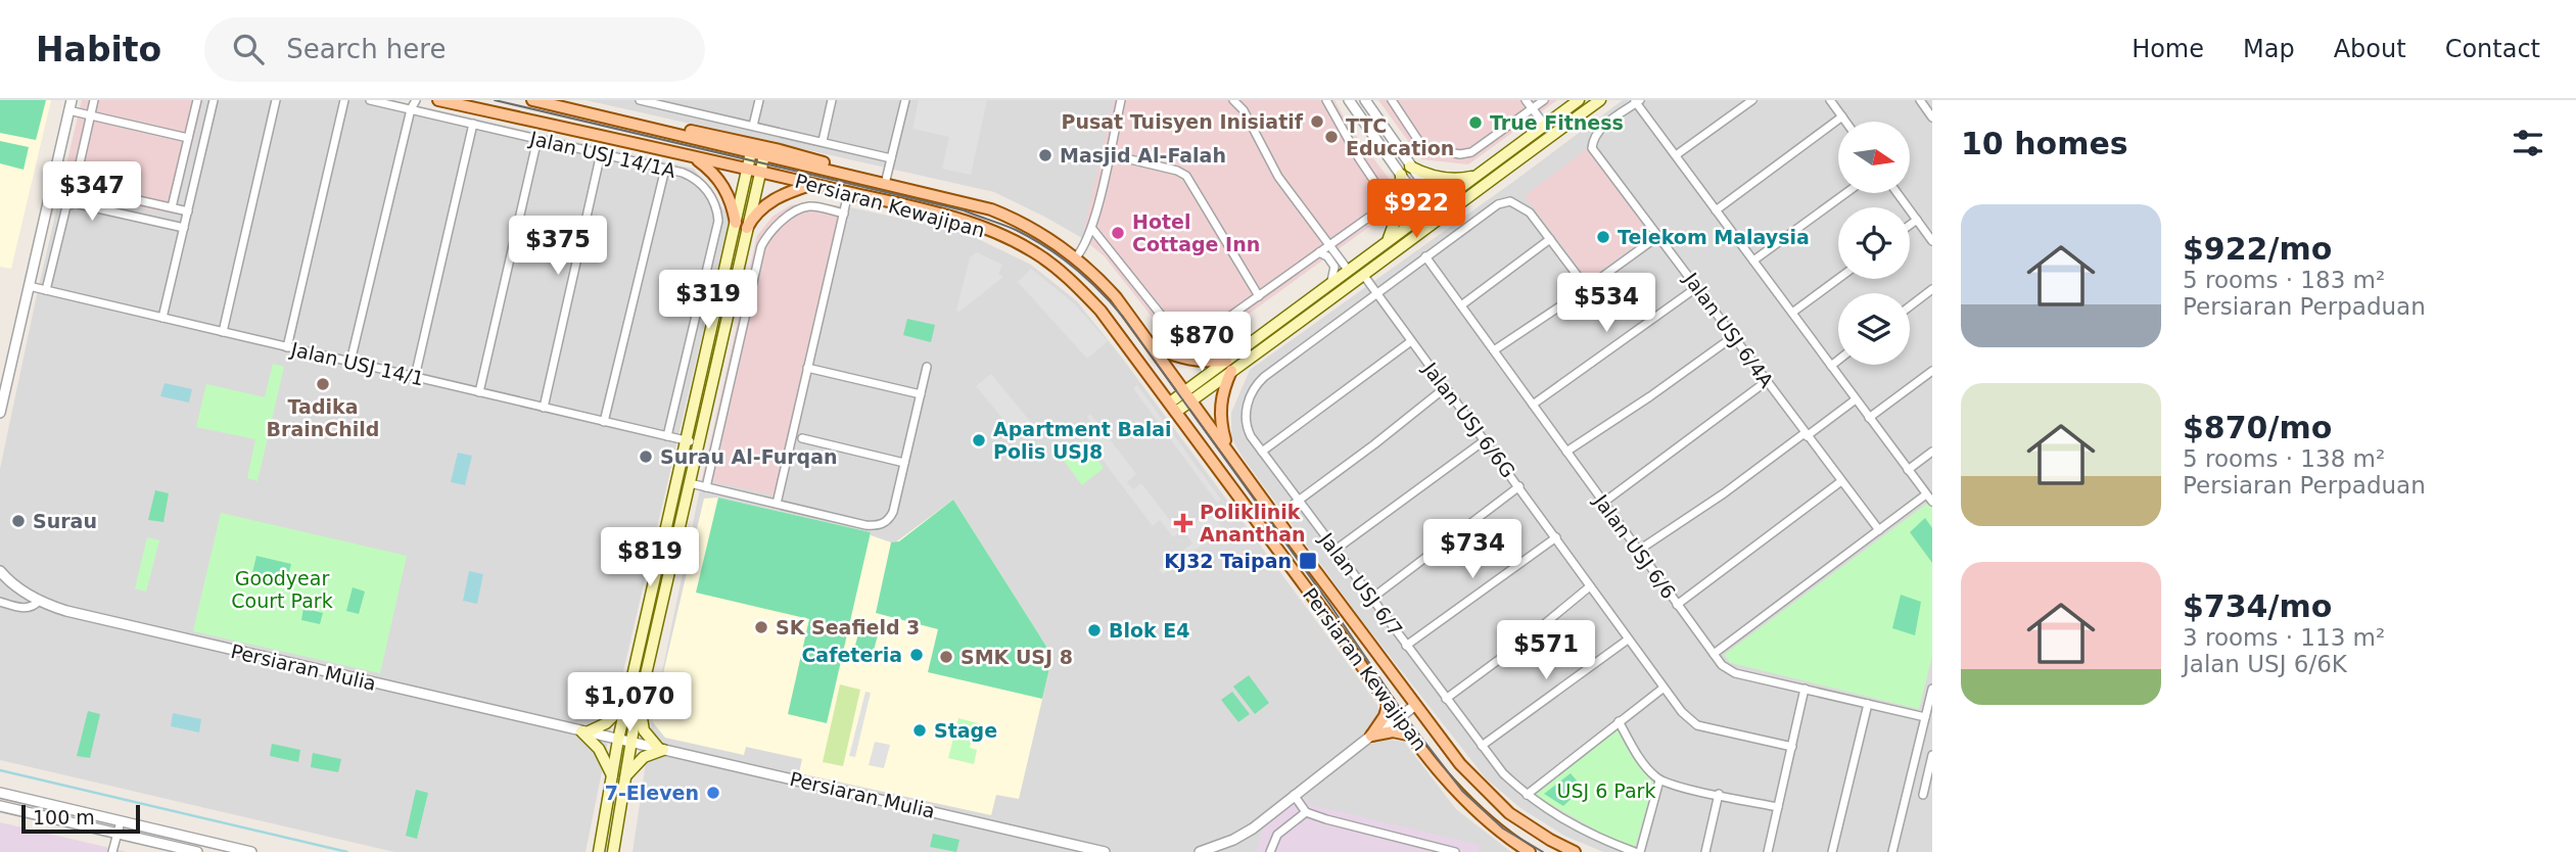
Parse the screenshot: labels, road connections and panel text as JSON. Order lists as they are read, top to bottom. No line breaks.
{"streets":{"main road":["Persiaran Kewajipan"],"street":["Jalan USJ 14/1A","Jalan USJ 6/4A","Jalan USJ 14/1","Jalan USJ 6/6G","Jalan USJ 6/6","Jalan USJ 6/7","Persiaran Mulia"]},"crossings":[["Jalan USJ 14/1A","Jalan USJ 14/1"],["Jalan USJ 6/6G","Jalan USJ 6/7"],["Jalan USJ 6/6","Jalan USJ 6/7"]],"parks":["Goodyear Court Park","USJ 6 Park"],"places":{"other":["Pusat Tuisyen Inisiatif","True Fitness","TTC Education","Masjid Al-Falah","Hotel Cottage Inn","Telekom Malaysia","Tadika BrainChild","Apartment Balai Polis USJ8","Surau Al-Furqan","Surau","SK Seafield 3","Blok E4","Cafeteria","SMK USJ 8","Stage","7-Eleven"],"health":["Poliklinik Ananthan"],"transit":["KJ32 Taipan"]},"scale_bar":"100 m","north":"right","page":{"header":"Habito","search":"Search here","nav":["Home","Map","About","Contact"],"heading":"10 homes","price":["$347","$922","$375","$319","$534","$870","$734","$819","$571","$1,070"],"list":[{"name":"$922/mo","note":"5 rooms · 183 m² · Persiaran Perpaduan"},{"name":"$870/mo","note":"5 rooms · 138 m² · Persiaran Perpaduan"},{"name":"$734/mo","note":"3 rooms · 113 m² · Jalan USJ 6/6K"}],"scale":"100 m"}}
